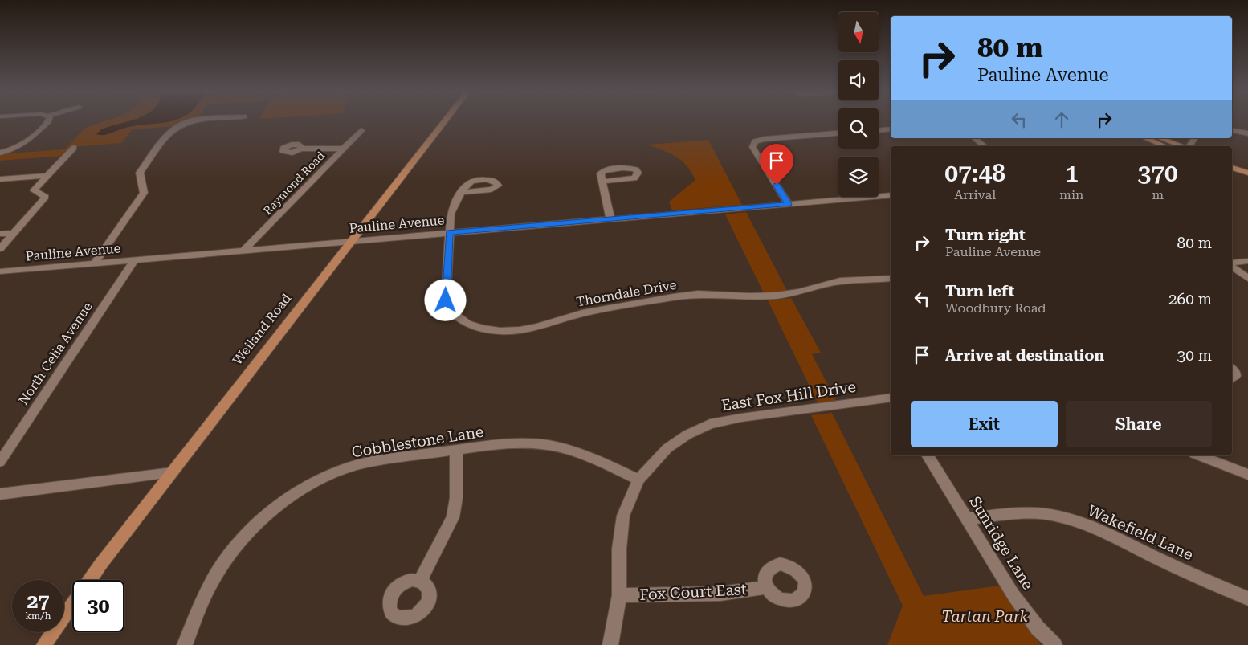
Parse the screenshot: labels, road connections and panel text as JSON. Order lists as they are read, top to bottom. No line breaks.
{"streets":{"main road":["Weiland Road"],"street":["Raymond Road","Pauline Avenue","Thorndale Drive","North Celia Avenue","East Fox Hill Drive","Cobblestone Lane","Wakefield Lane","Sunridge Lane","Fox Court East"]},"crossings":[["Raymond Road","Pauline Avenue"],["Pauline Avenue","Thorndale Drive"],["Pauline Avenue","Weiland Road"],["Pauline Avenue","North Celia Avenue"],["East Fox Hill Drive","Cobblestone Lane"],["East Fox Hill Drive","Fox Court East"],["Wakefield Lane","Sunridge Lane"]],"parks":["Tartan Park"],"north":"bottom","page":{"turn":["80 m","Pauline Avenue"],"eta":["07:48","Arrival","1","min","370","m"],"list":[{"name":"Turn right","note":"Pauline Avenue","value":"80 m"},{"name":"Turn left","note":"Woodbury Road","value":"260 m"},{"name":"Arrive at destination","value":"30 m"}],"buttons":["Exit","Share"],"speed":"27 km/h","limit":"30"}}
